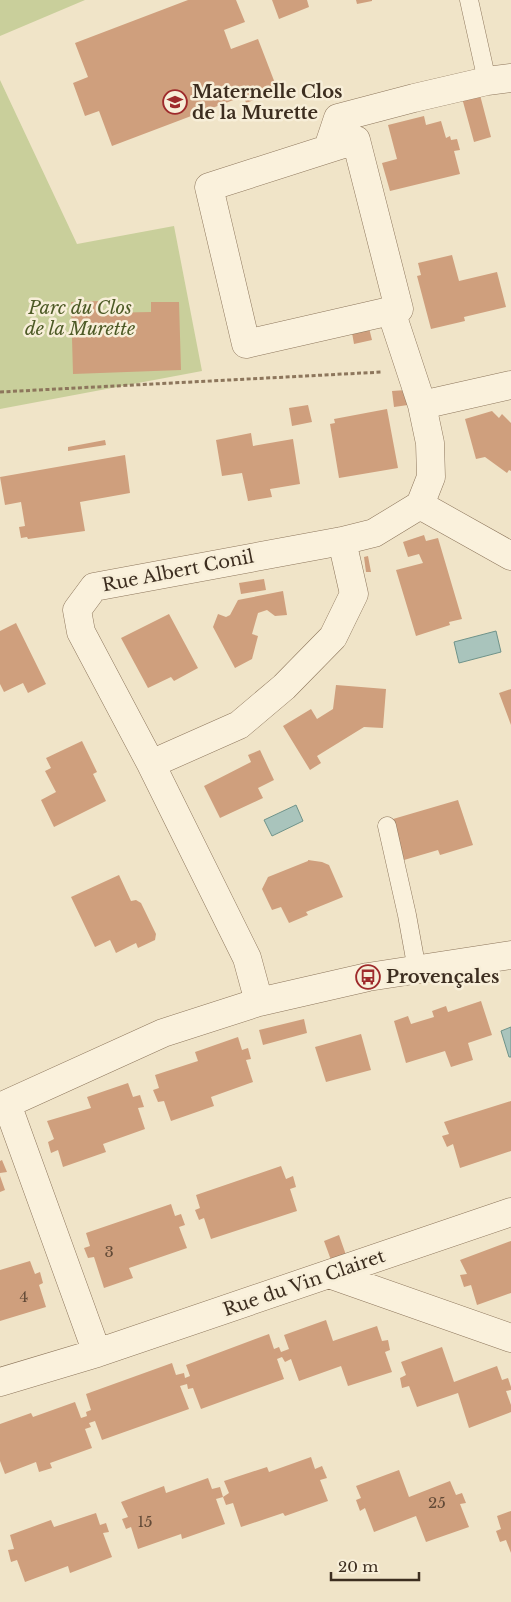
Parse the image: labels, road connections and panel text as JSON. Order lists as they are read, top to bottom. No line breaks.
{"streets":{"street":["Rue Albert Conil","Rue du Vin Clairet"]},"parks":["Parc du Clos de la Murette"],"places":{"school or university":["Maternelle Clos de la Murette"],"bus stop":["Provençales"]},"house_numbers":["3","4","25","15"],"scale_bar":"20 m"}
